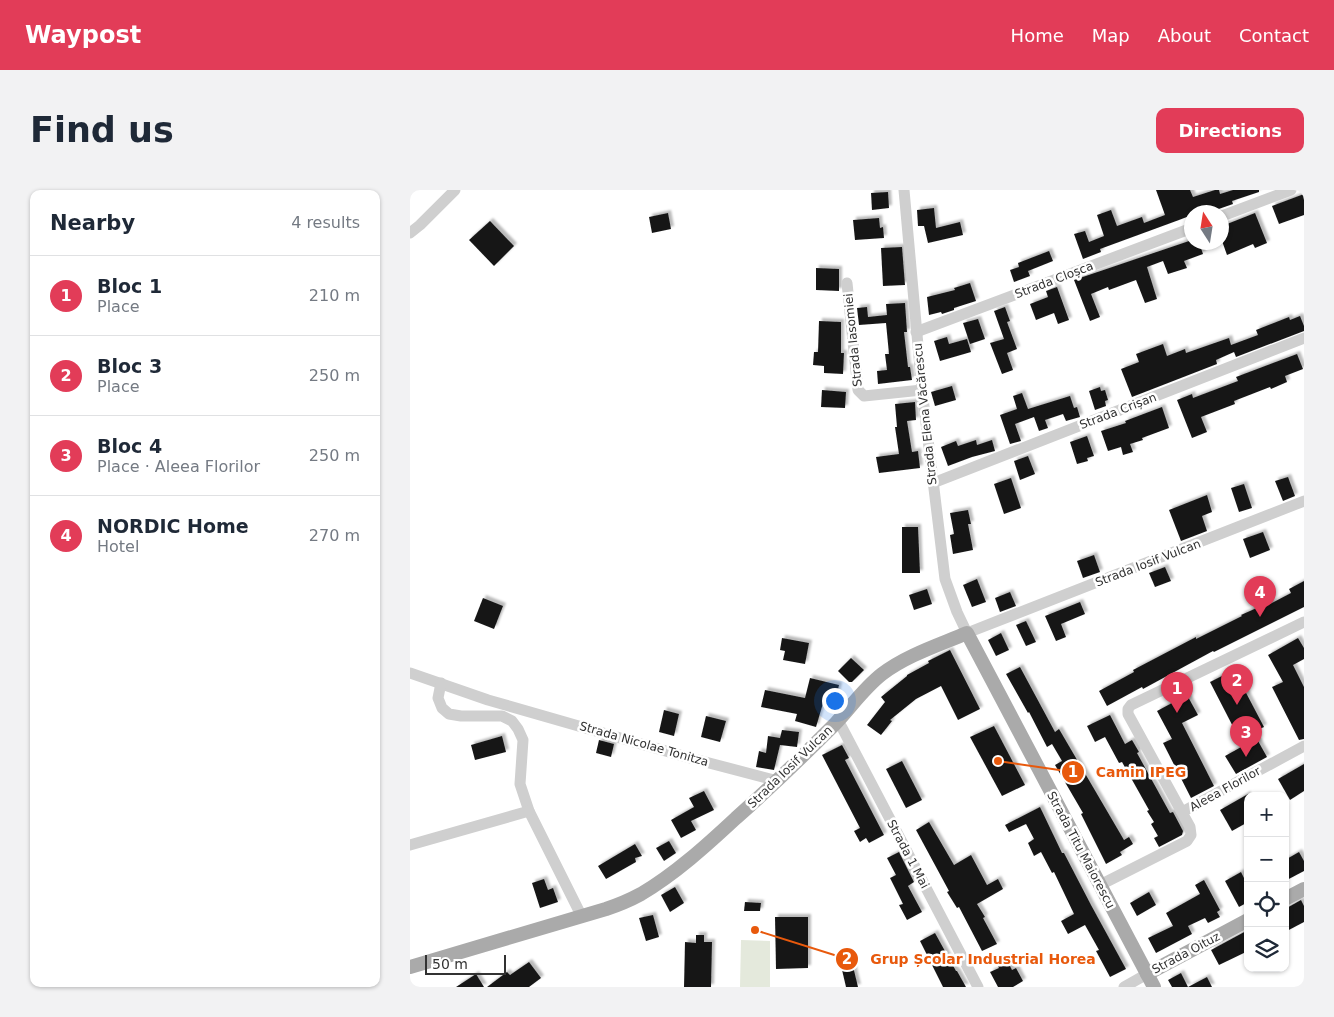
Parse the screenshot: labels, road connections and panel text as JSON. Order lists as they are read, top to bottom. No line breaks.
{"streets":{"main road":["Strada Iosif Vulcan","Strada Titu Maiorescu","Strada Oituz"],"street":["Strada Cloșca","Strada Iasomiei","Strada Crișan","Strada Elena Văcărescu","Strada Nicolae Tonitza","Aleea Florilor","Strada 1 Mai"]},"crossings":[["Strada Cloșca","Strada Elena Văcărescu"],["Strada Iasomiei","Strada Elena Văcărescu"],["Strada Crișan","Strada Elena Văcărescu"],["Strada Elena Văcărescu","Strada Iosif Vulcan"],["Strada Elena Văcărescu","Strada Titu Maiorescu"],["Strada Iosif Vulcan","Strada Nicolae Tonitza"],["Strada Iosif Vulcan","Strada Titu Maiorescu"],["Strada Iosif Vulcan","Strada 1 Mai"],["Aleea Florilor","Strada Titu Maiorescu"],["Strada Titu Maiorescu","Strada Oituz"]],"places":["Camin IPEG","Grup Școlar Industrial Horea"],"scale_bar":"50 m","north":"top","page":{"header":"Waypost","nav":["Home","Map","About","Contact"],"buttons":"Directions","title":"Find us","heading":["Nearby","4 results"],"list":[{"mark":"1","name":"Bloc 1","note":"Place","value":"210 m"},{"mark":"2","name":"Bloc 3","note":"Place","value":"250 m"},{"mark":"3","name":"Bloc 4","note":"Place · Aleea Florilor","value":"250 m"},{"mark":"4","name":"NORDIC Home","note":"Hotel","value":"270 m"}],"pins":["4","2","1","3"],"map_buttons":["+","−"],"scale":"50 m"}}
